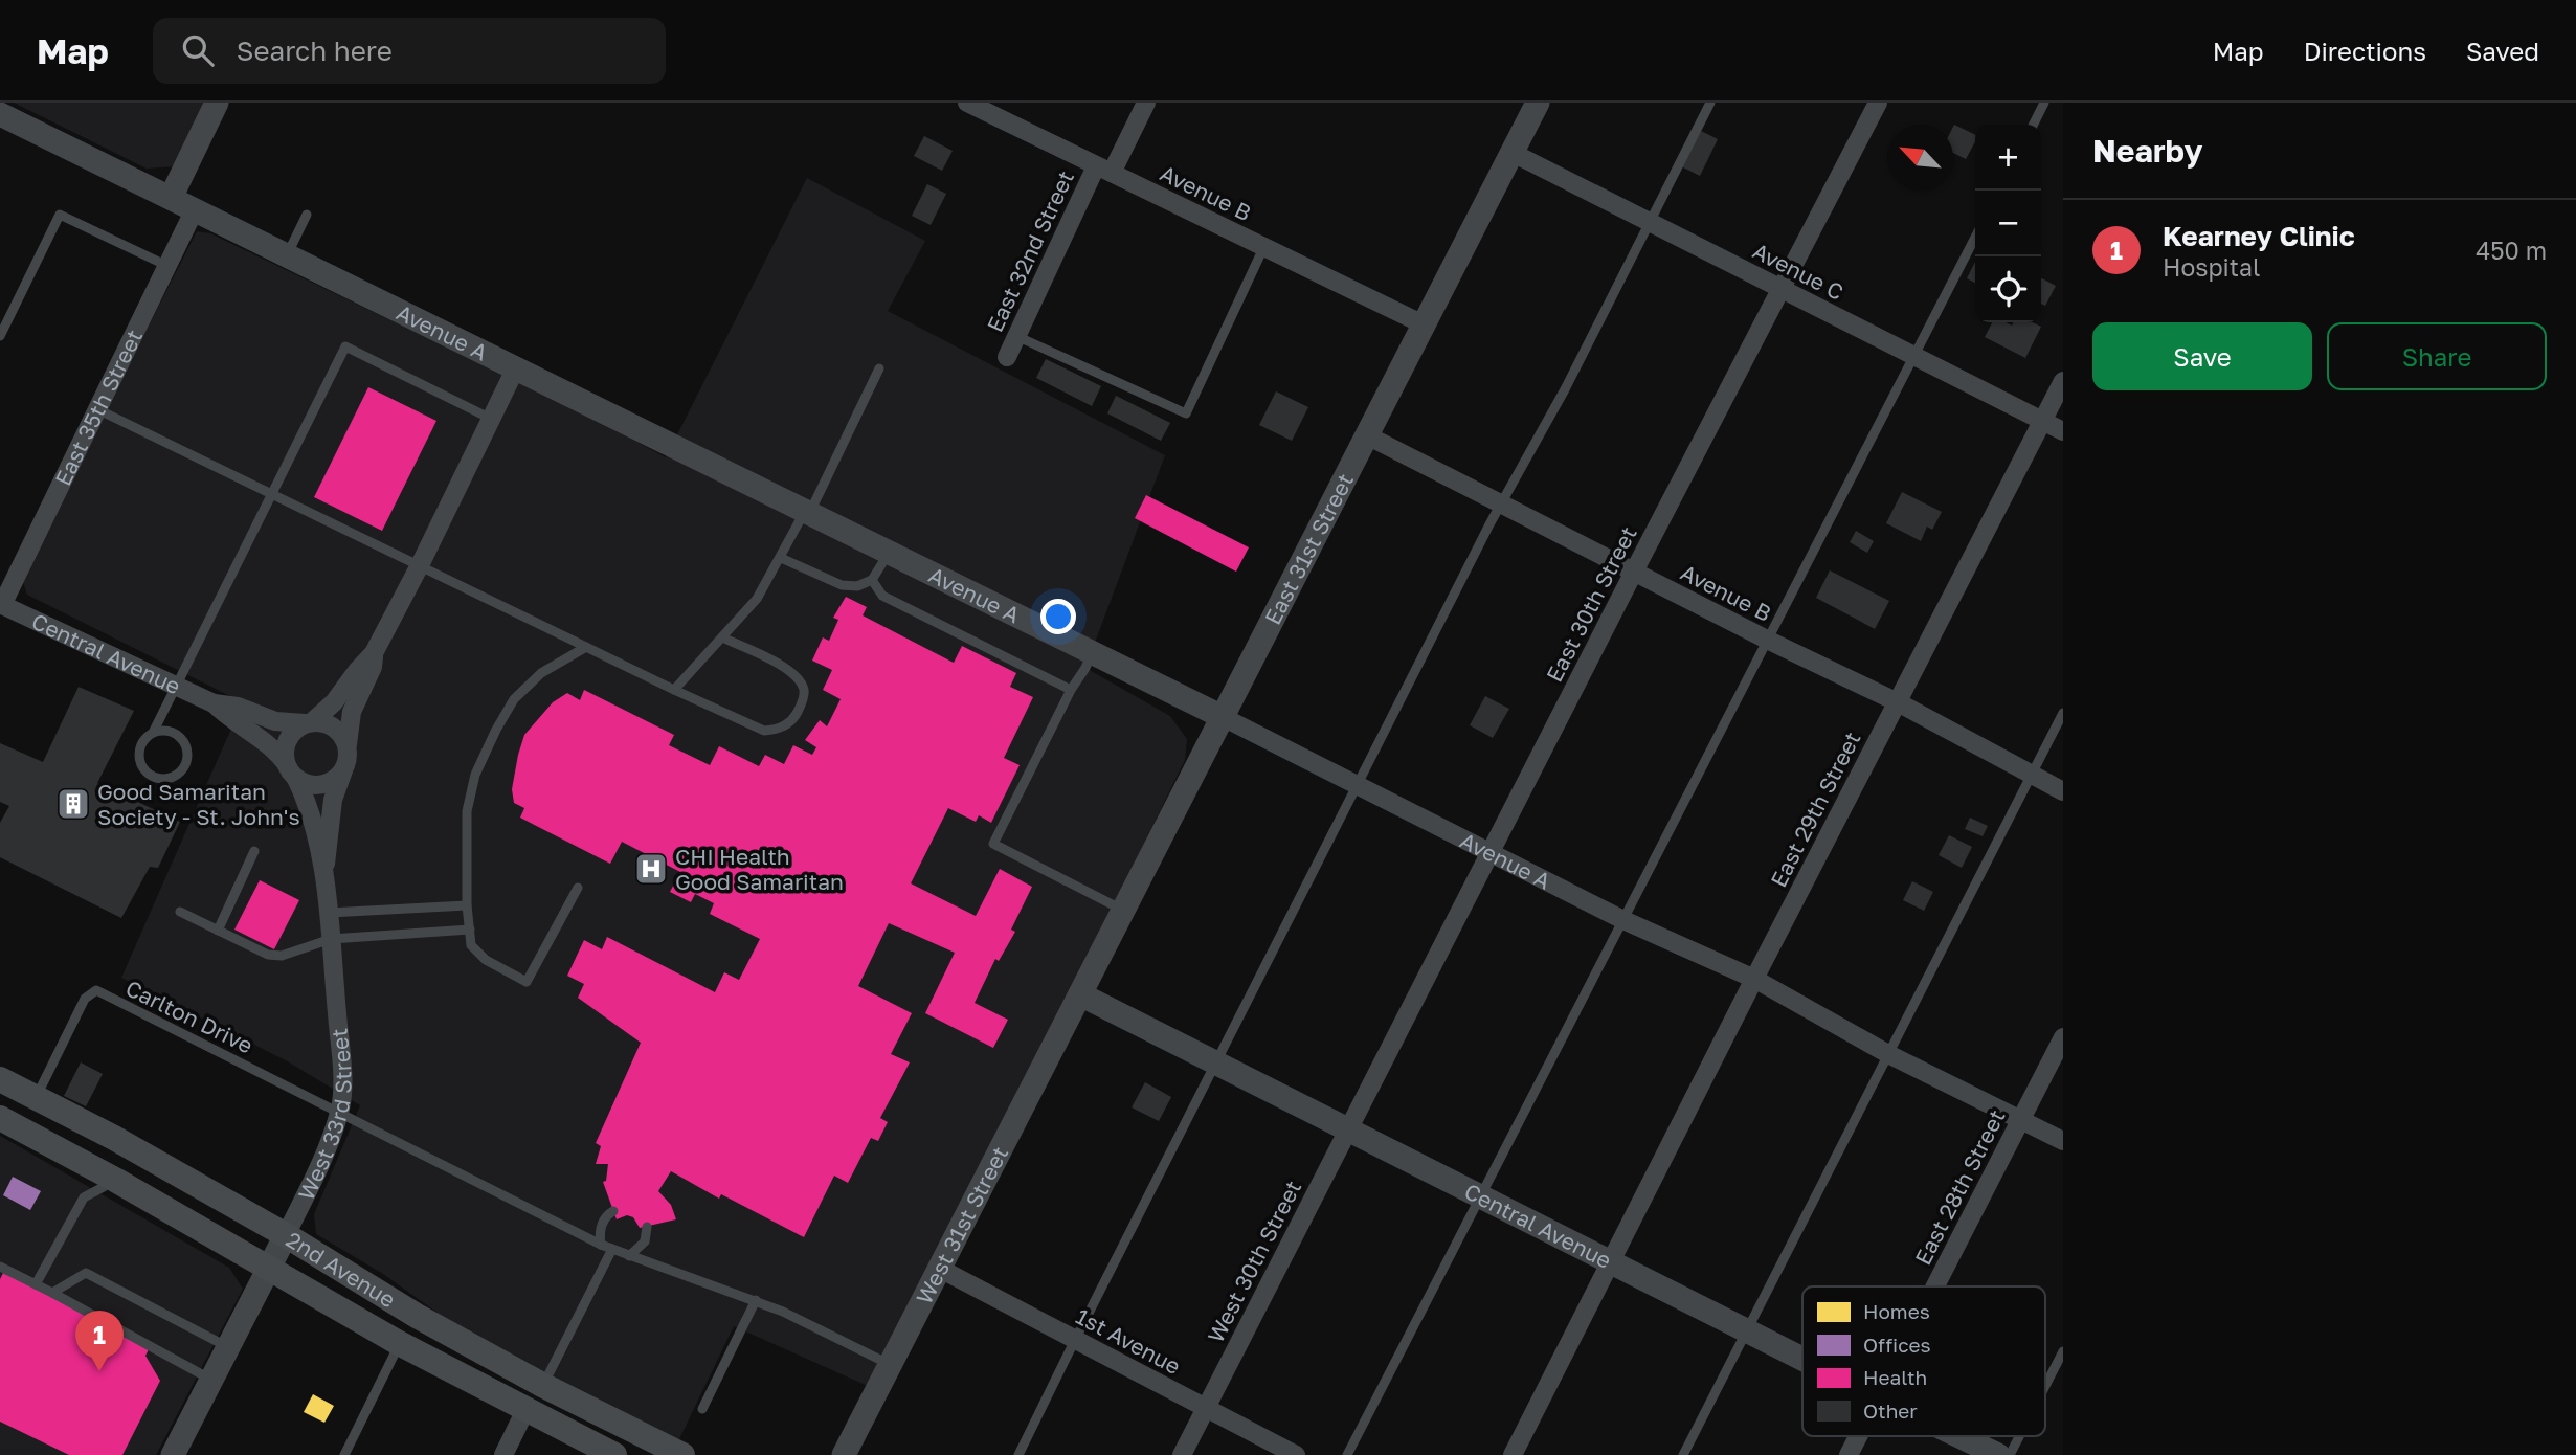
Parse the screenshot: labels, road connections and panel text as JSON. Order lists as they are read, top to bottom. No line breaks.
{"streets":{"main road":["2nd Avenue"],"street":["Avenue B","East 32nd Street","Avenue C","Avenue A","East 35th Street","East 31st Street","East 30th Street","Central Avenue","East 29th Street","West 33rd Street","East 28th Street","West 31st Street","West 30th Street","1st Avenue"],"lane":["Carlton Drive"]},"crossings":[["Avenue B","East 32nd Street"],["Avenue B","East 31st Street"],["Avenue B","East 30th Street"],["Avenue B","East 29th Street"],["Avenue C","East 31st Street"],["Avenue C","East 30th Street"],["Avenue C","East 29th Street"],["Avenue A","East 35th Street"],["Avenue A","East 31st Street"],["Avenue A","East 30th Street"],["Avenue A","East 29th Street"],["Avenue A","East 28th Street"],["East 35th Street","Central Avenue"],["East 31st Street","Central Avenue"],["East 31st Street","West 31st Street"],["East 30th Street","Central Avenue"],["East 30th Street","West 30th Street"],["Central Avenue","East 29th Street"],["Central Avenue","West 33rd Street"],["Central Avenue","West 31st Street"],["Central Avenue","West 30th Street"],["Carlton Drive","West 33rd Street"],["Carlton Drive","2nd Avenue"],["West 33rd Street","2nd Avenue"],["West 31st Street","1st Avenue"],["West 30th Street","1st Avenue"]],"places":{"building":["Good Samaritan Society - St. John's"],"hospital":["CHI Health Good Samaritan"]},"legend":["Homes","Offices","Health","Other"],"north":"top left","page":{"header":"Map","search":"Search here","nav":["Map","Directions","Saved"],"heading":"Nearby","map_buttons":["+","−"],"list":[{"mark":"1","name":"Kearney Clinic","note":"Hospital","value":"450 m"}],"buttons":["Save","Share"],"pins":"1"}}
